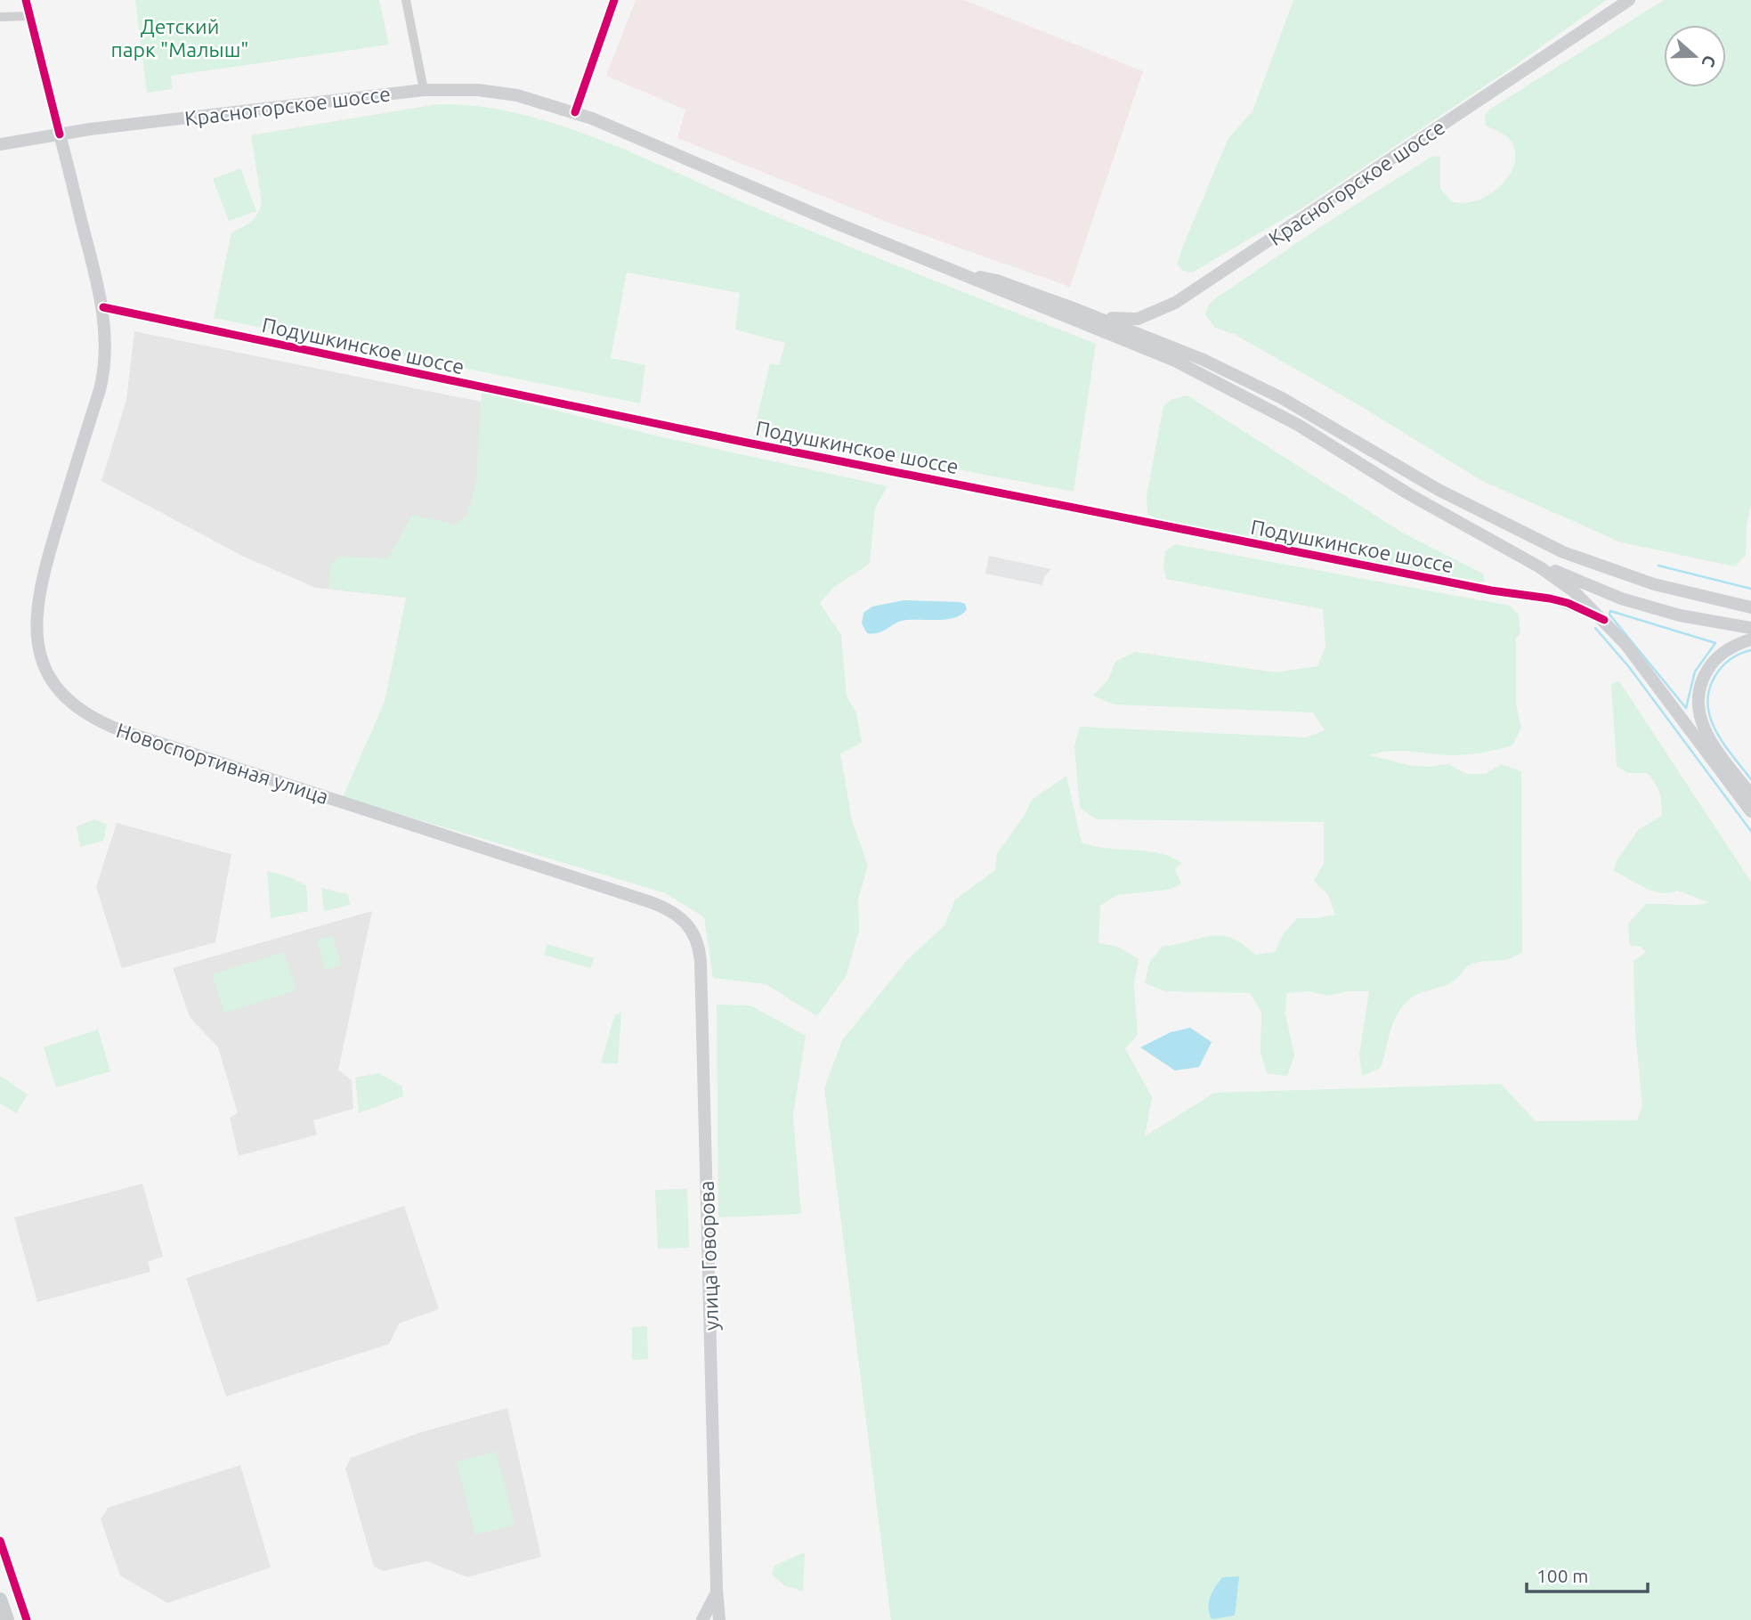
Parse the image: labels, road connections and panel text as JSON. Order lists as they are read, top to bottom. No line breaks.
{"streets":{"main road":["Красногорское шоссе","Новоспортивная улица","улица Говорова"],"street":["Подушкинское шоссе"]},"crossings":[["Красногорское шоссе","Новоспортивная улица"],["Подушкинское шоссе","Новоспортивная улица"],["Новоспортивная улица","улица Говорова"]],"parks":["Детский парк \"Малыш\""],"scale_bar":"100 m","north":"right"}
